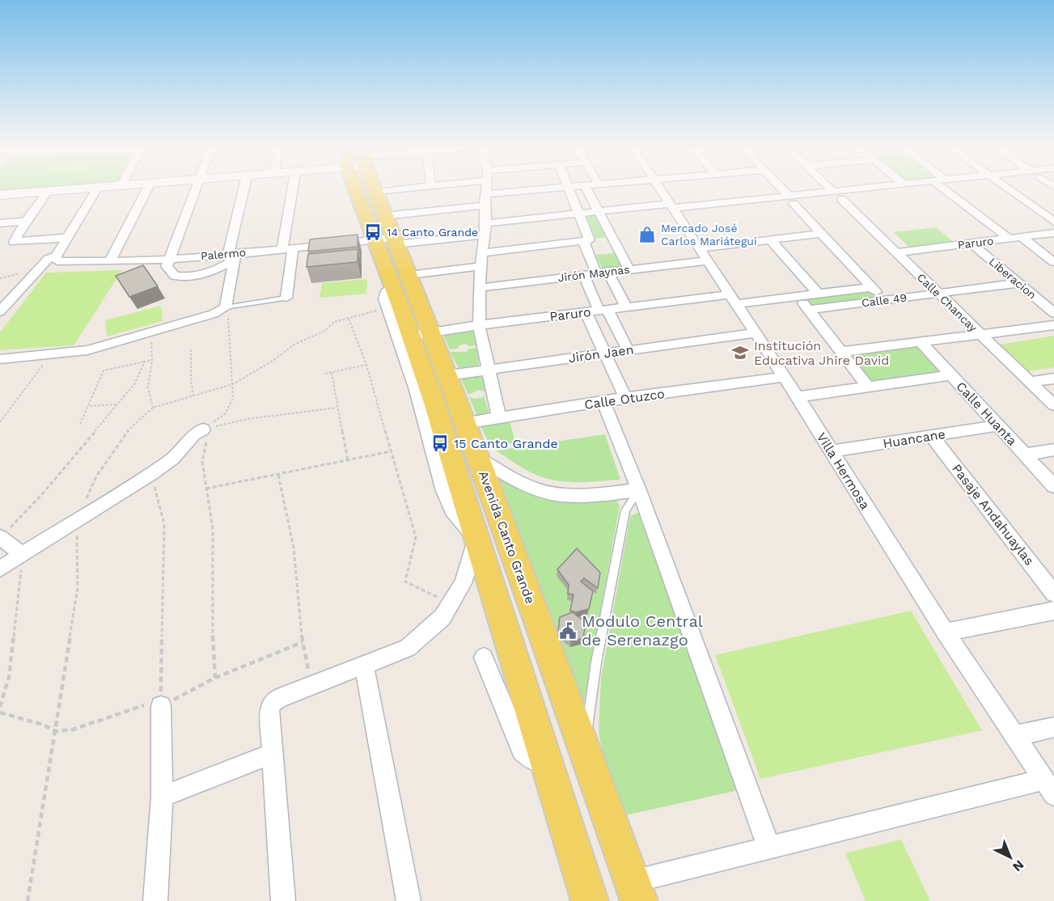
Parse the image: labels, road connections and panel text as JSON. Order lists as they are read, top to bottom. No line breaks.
{"streets":{"main road":["Avenida Canto Grande"],"street":["Paruro","Palermo","Jirón Maynas","Liberacion","Calle 49","Calle Chancay","Jirón Jaen","Calle Otuzco","Calle Huanta","Huancane","Villa Hermosa","Pasaje Andahuaylas"]},"crossings":[["Paruro","Liberacion"],["Paruro","Calle Chancay"],["Paruro","Villa Hermosa"],["Paruro","Avenida Canto Grande"],["Palermo","Villa Hermosa"],["Palermo","Avenida Canto Grande"],["Jirón Maynas","Villa Hermosa"],["Liberacion","Calle 49"],["Calle 49","Calle Chancay"],["Jirón Jaen","Villa Hermosa"],["Jirón Jaen","Avenida Canto Grande"],["Calle Otuzco","Villa Hermosa"],["Calle Otuzco","Avenida Canto Grande"],["Calle Huanta","Huancane"],["Huancane","Villa Hermosa"],["Huancane","Pasaje Andahuaylas"]],"places":{"bus stop":["14 Canto Grande","15 Canto Grande"],"shop":["Mercado José Carlos Mariátegui"],"school or university":["Institución Educativa Jhire David"],"public building":["Modulo Central de Serenazgo"]},"north":"bottom right"}
